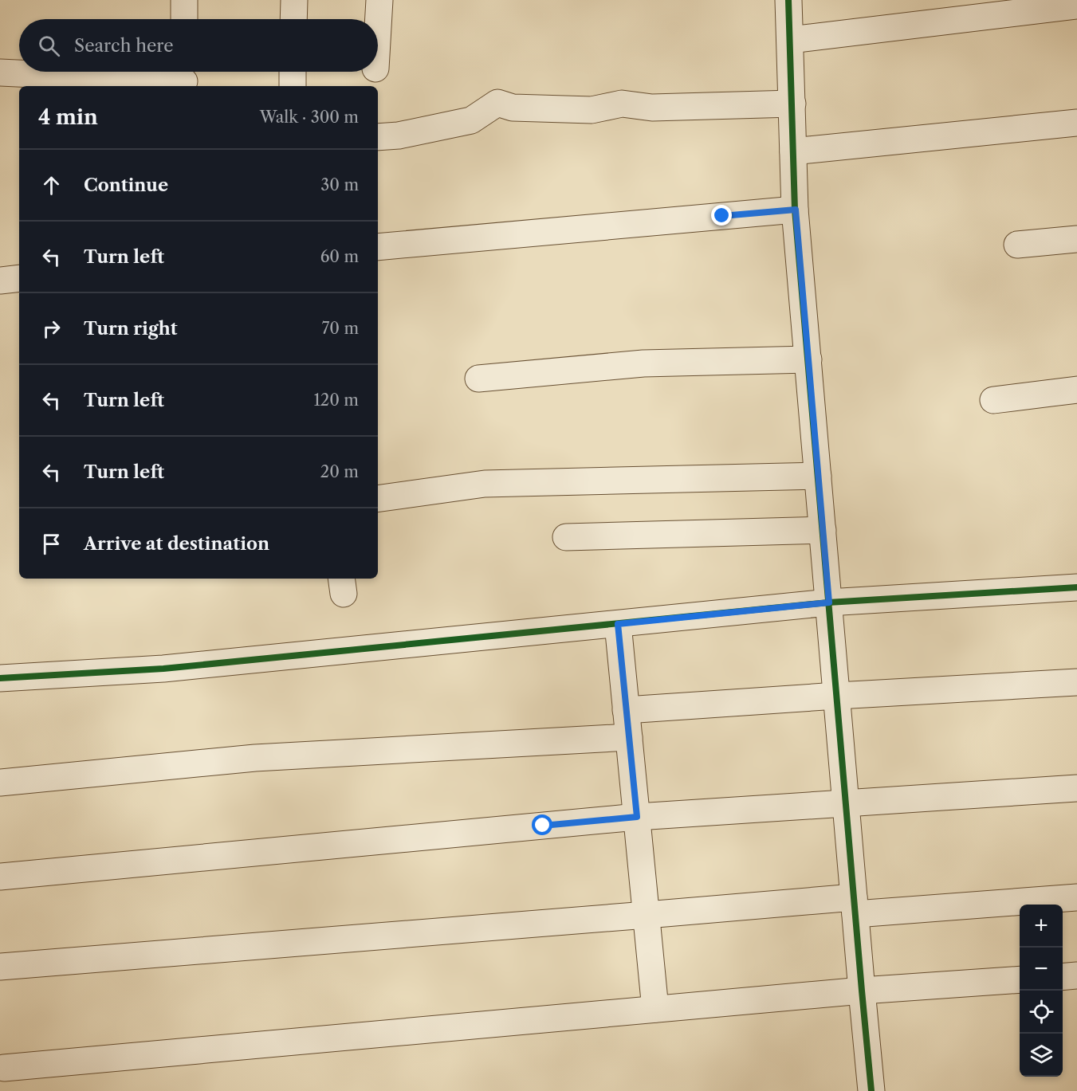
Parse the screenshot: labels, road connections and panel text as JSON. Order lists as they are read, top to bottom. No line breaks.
{"page":{"search":"Search here","heading":["4 min","Walk · 300 m"],"list":[["Continue","30 m"],["Turn left","60 m"],["Turn right","70 m"],["Turn left","120 m"],["Turn left","20 m"],"Arrive at destination"],"map_buttons":["+","−"]}}
